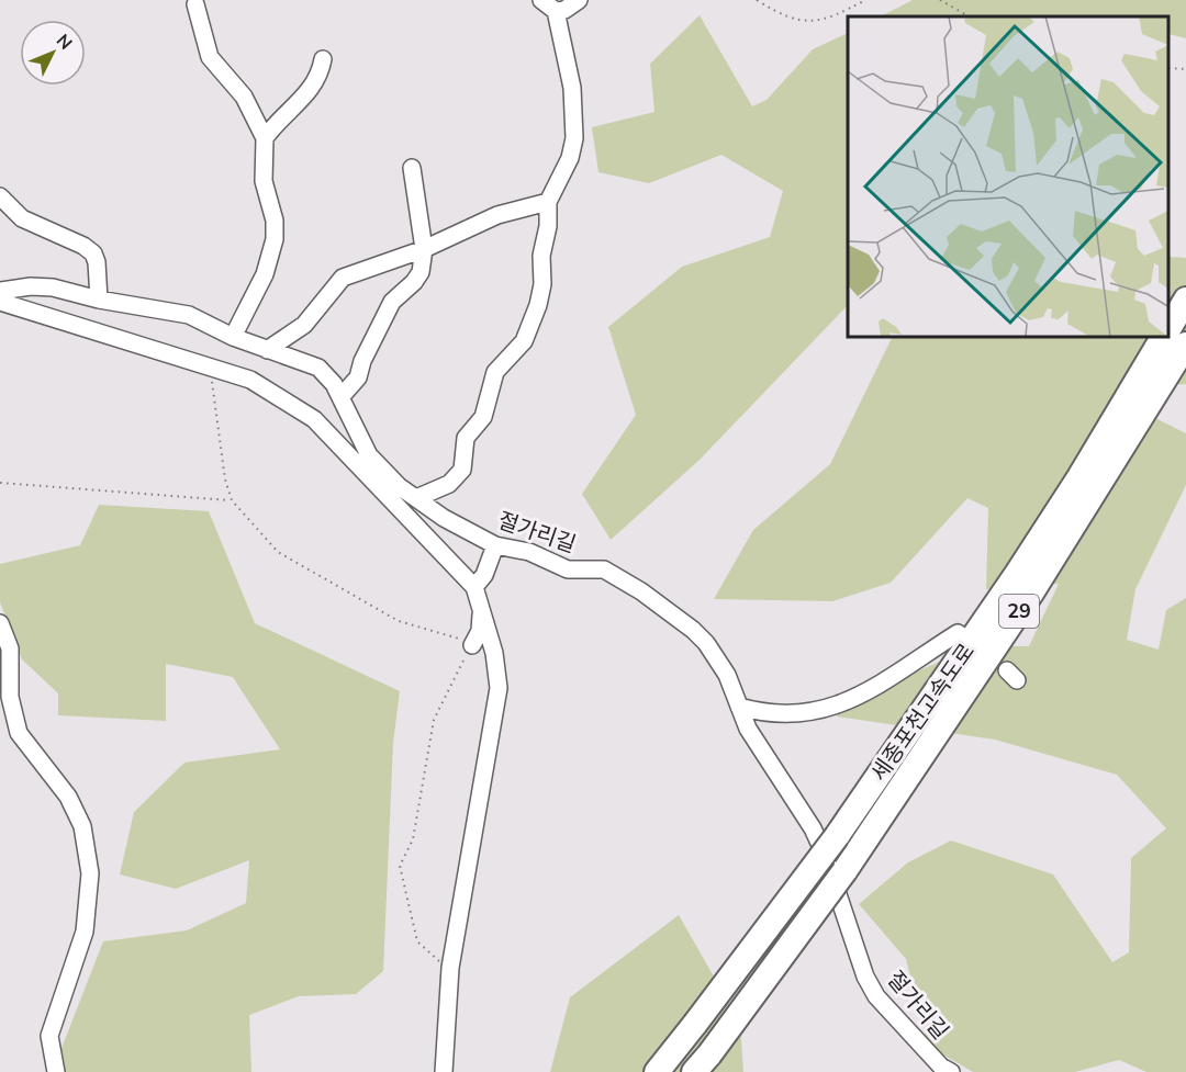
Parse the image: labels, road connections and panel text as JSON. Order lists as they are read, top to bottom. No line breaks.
{"streets":{"highway":["29","세종포천고속도로"],"street":["절가리길"]},"north":"top right"}
